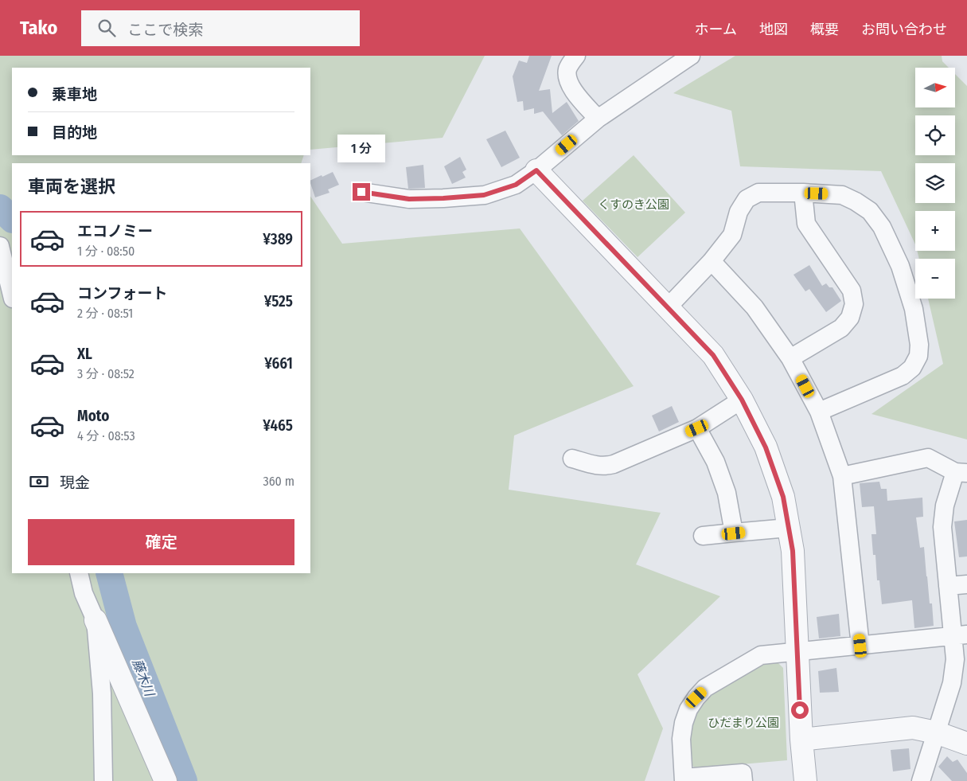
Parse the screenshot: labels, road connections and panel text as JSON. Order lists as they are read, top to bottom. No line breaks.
{"water":["藤木川"],"parks":["くすのき公園","ひだまり公園"],"north":"right","page":{"header":"Tako","search":"ここで検索","nav":["ホーム","地図","概要","お問い合わせ"],"map_buttons":["+","−"],"banner":["乗車地","目的地"],"bubble":"1 分","heading":"車両を選択","list":[{"name":"エコノミー","note":"1 分 · 08:50","value":"¥389"},{"name":"コンフォート","note":"2 分 · 08:51","value":"¥525"},{"name":"XL","note":"3 分 · 08:52","value":"¥661"},{"name":"Moto","note":"4 分 · 08:53","value":"¥465"}],"pay":["現金","360 m"],"buttons":"確定"}}
